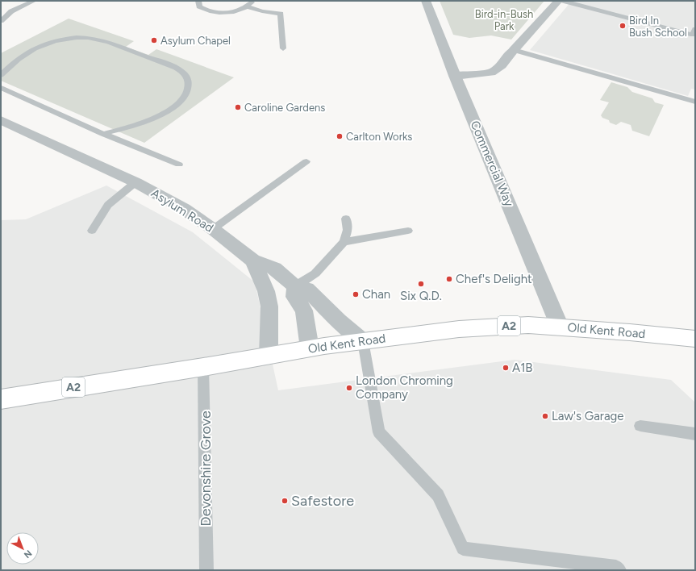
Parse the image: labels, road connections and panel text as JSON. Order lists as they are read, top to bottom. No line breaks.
{"streets":{"highway":["A2","Old Kent Road"],"street":["Commercial Way","Asylum Road"],"lane":["Devonshire Grove"]},"crossings":[["Commercial Way","Old Kent Road"],["Asylum Road","Old Kent Road"],["Old Kent Road","Devonshire Grove"]],"parks":["Bird-in-Bush Park"],"places":["Bird In Bush School","Asylum Chapel","Caroline Gardens","Carlton Works","Chef's Delight","Six Q.D.","Chan","A1B","London Chroming Company","Law's Garage","Safestore"],"north":"bottom right"}
